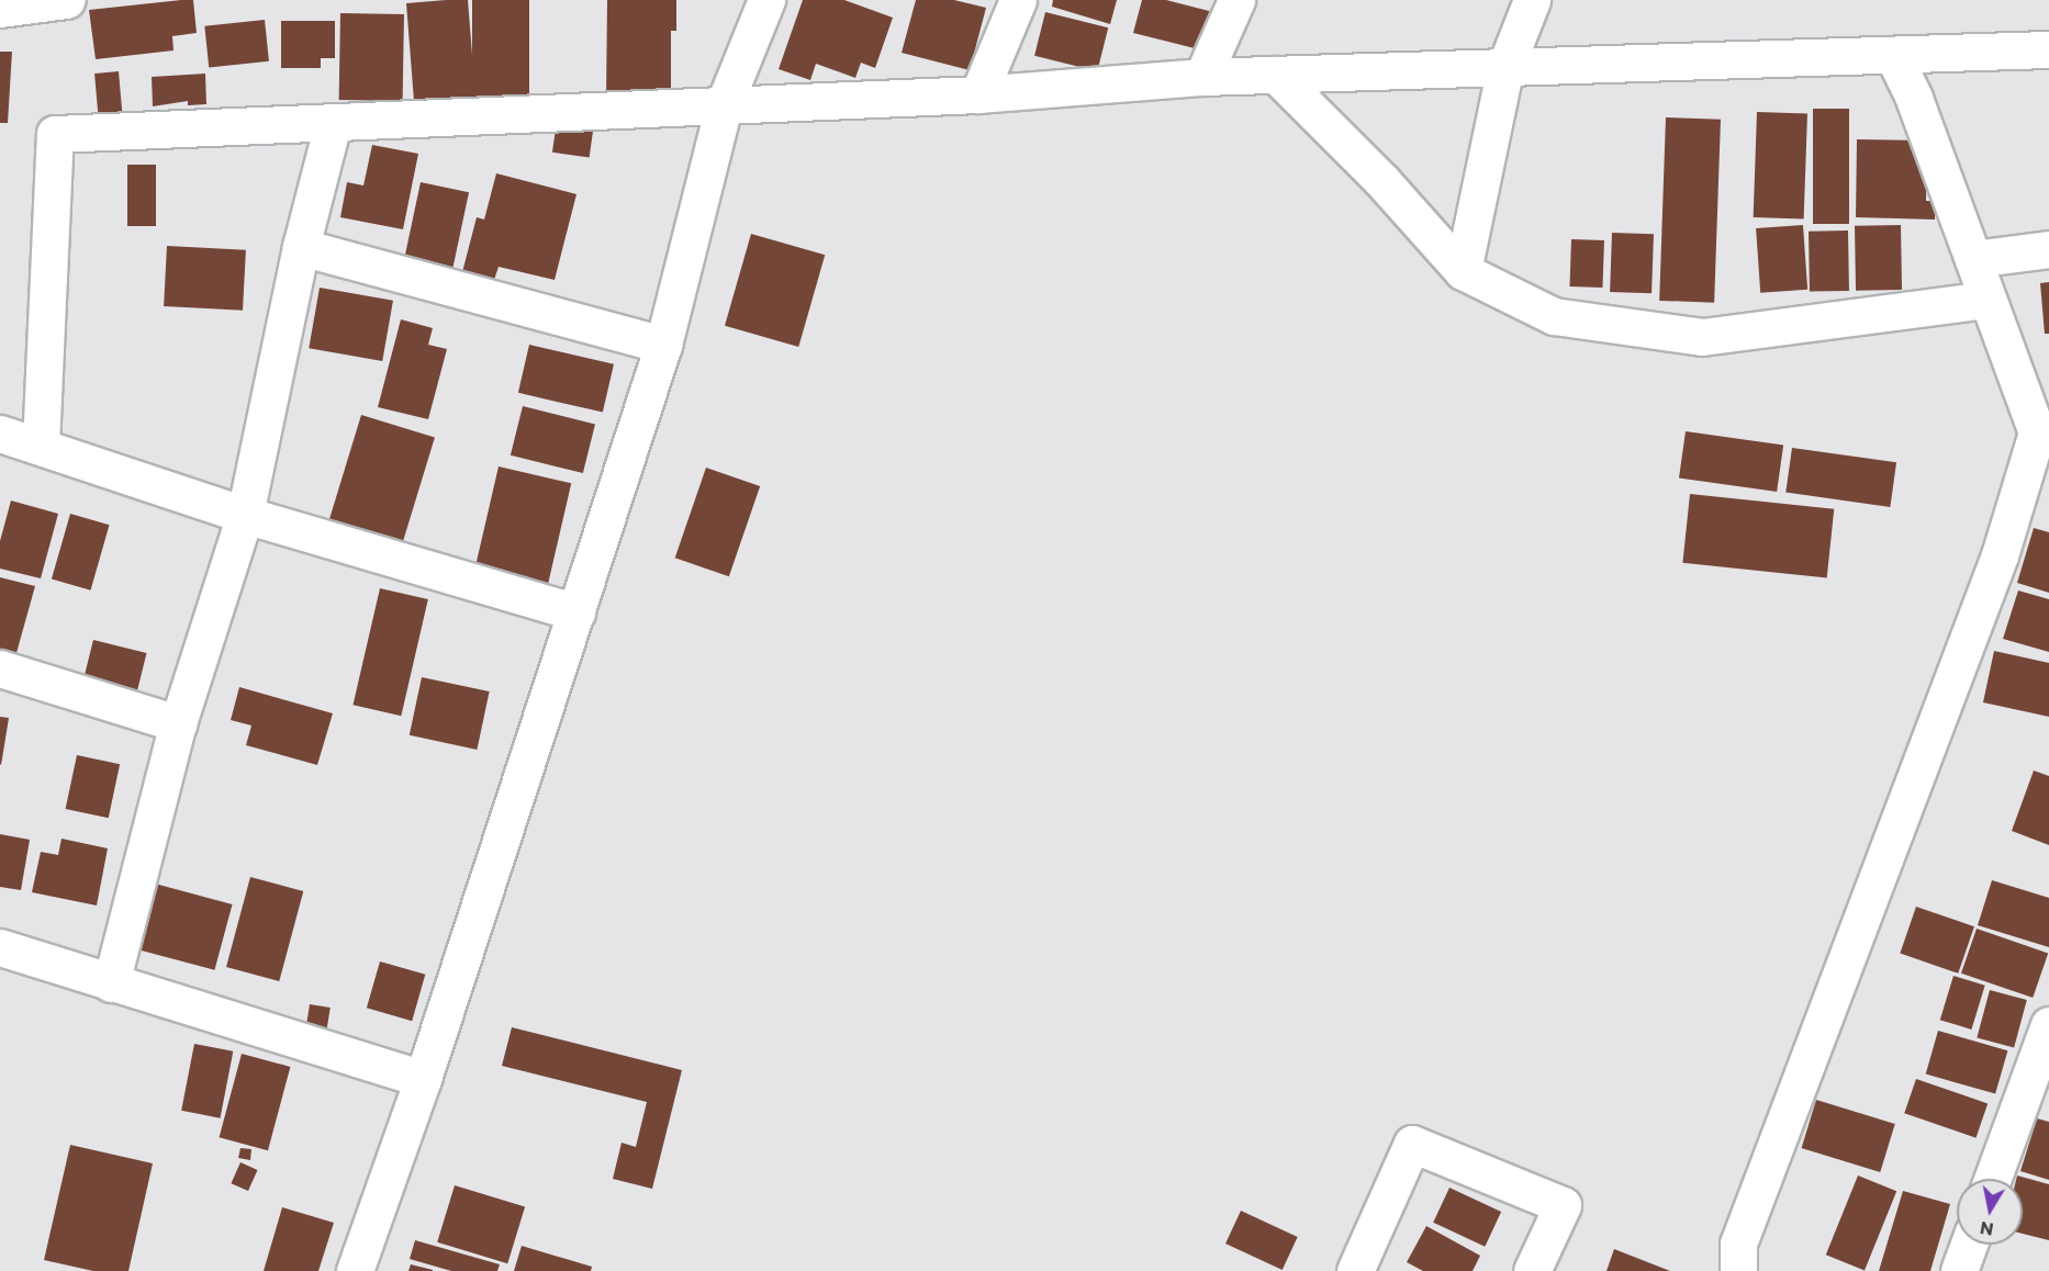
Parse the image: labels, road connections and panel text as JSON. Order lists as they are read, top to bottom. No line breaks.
{"north":"bottom"}
